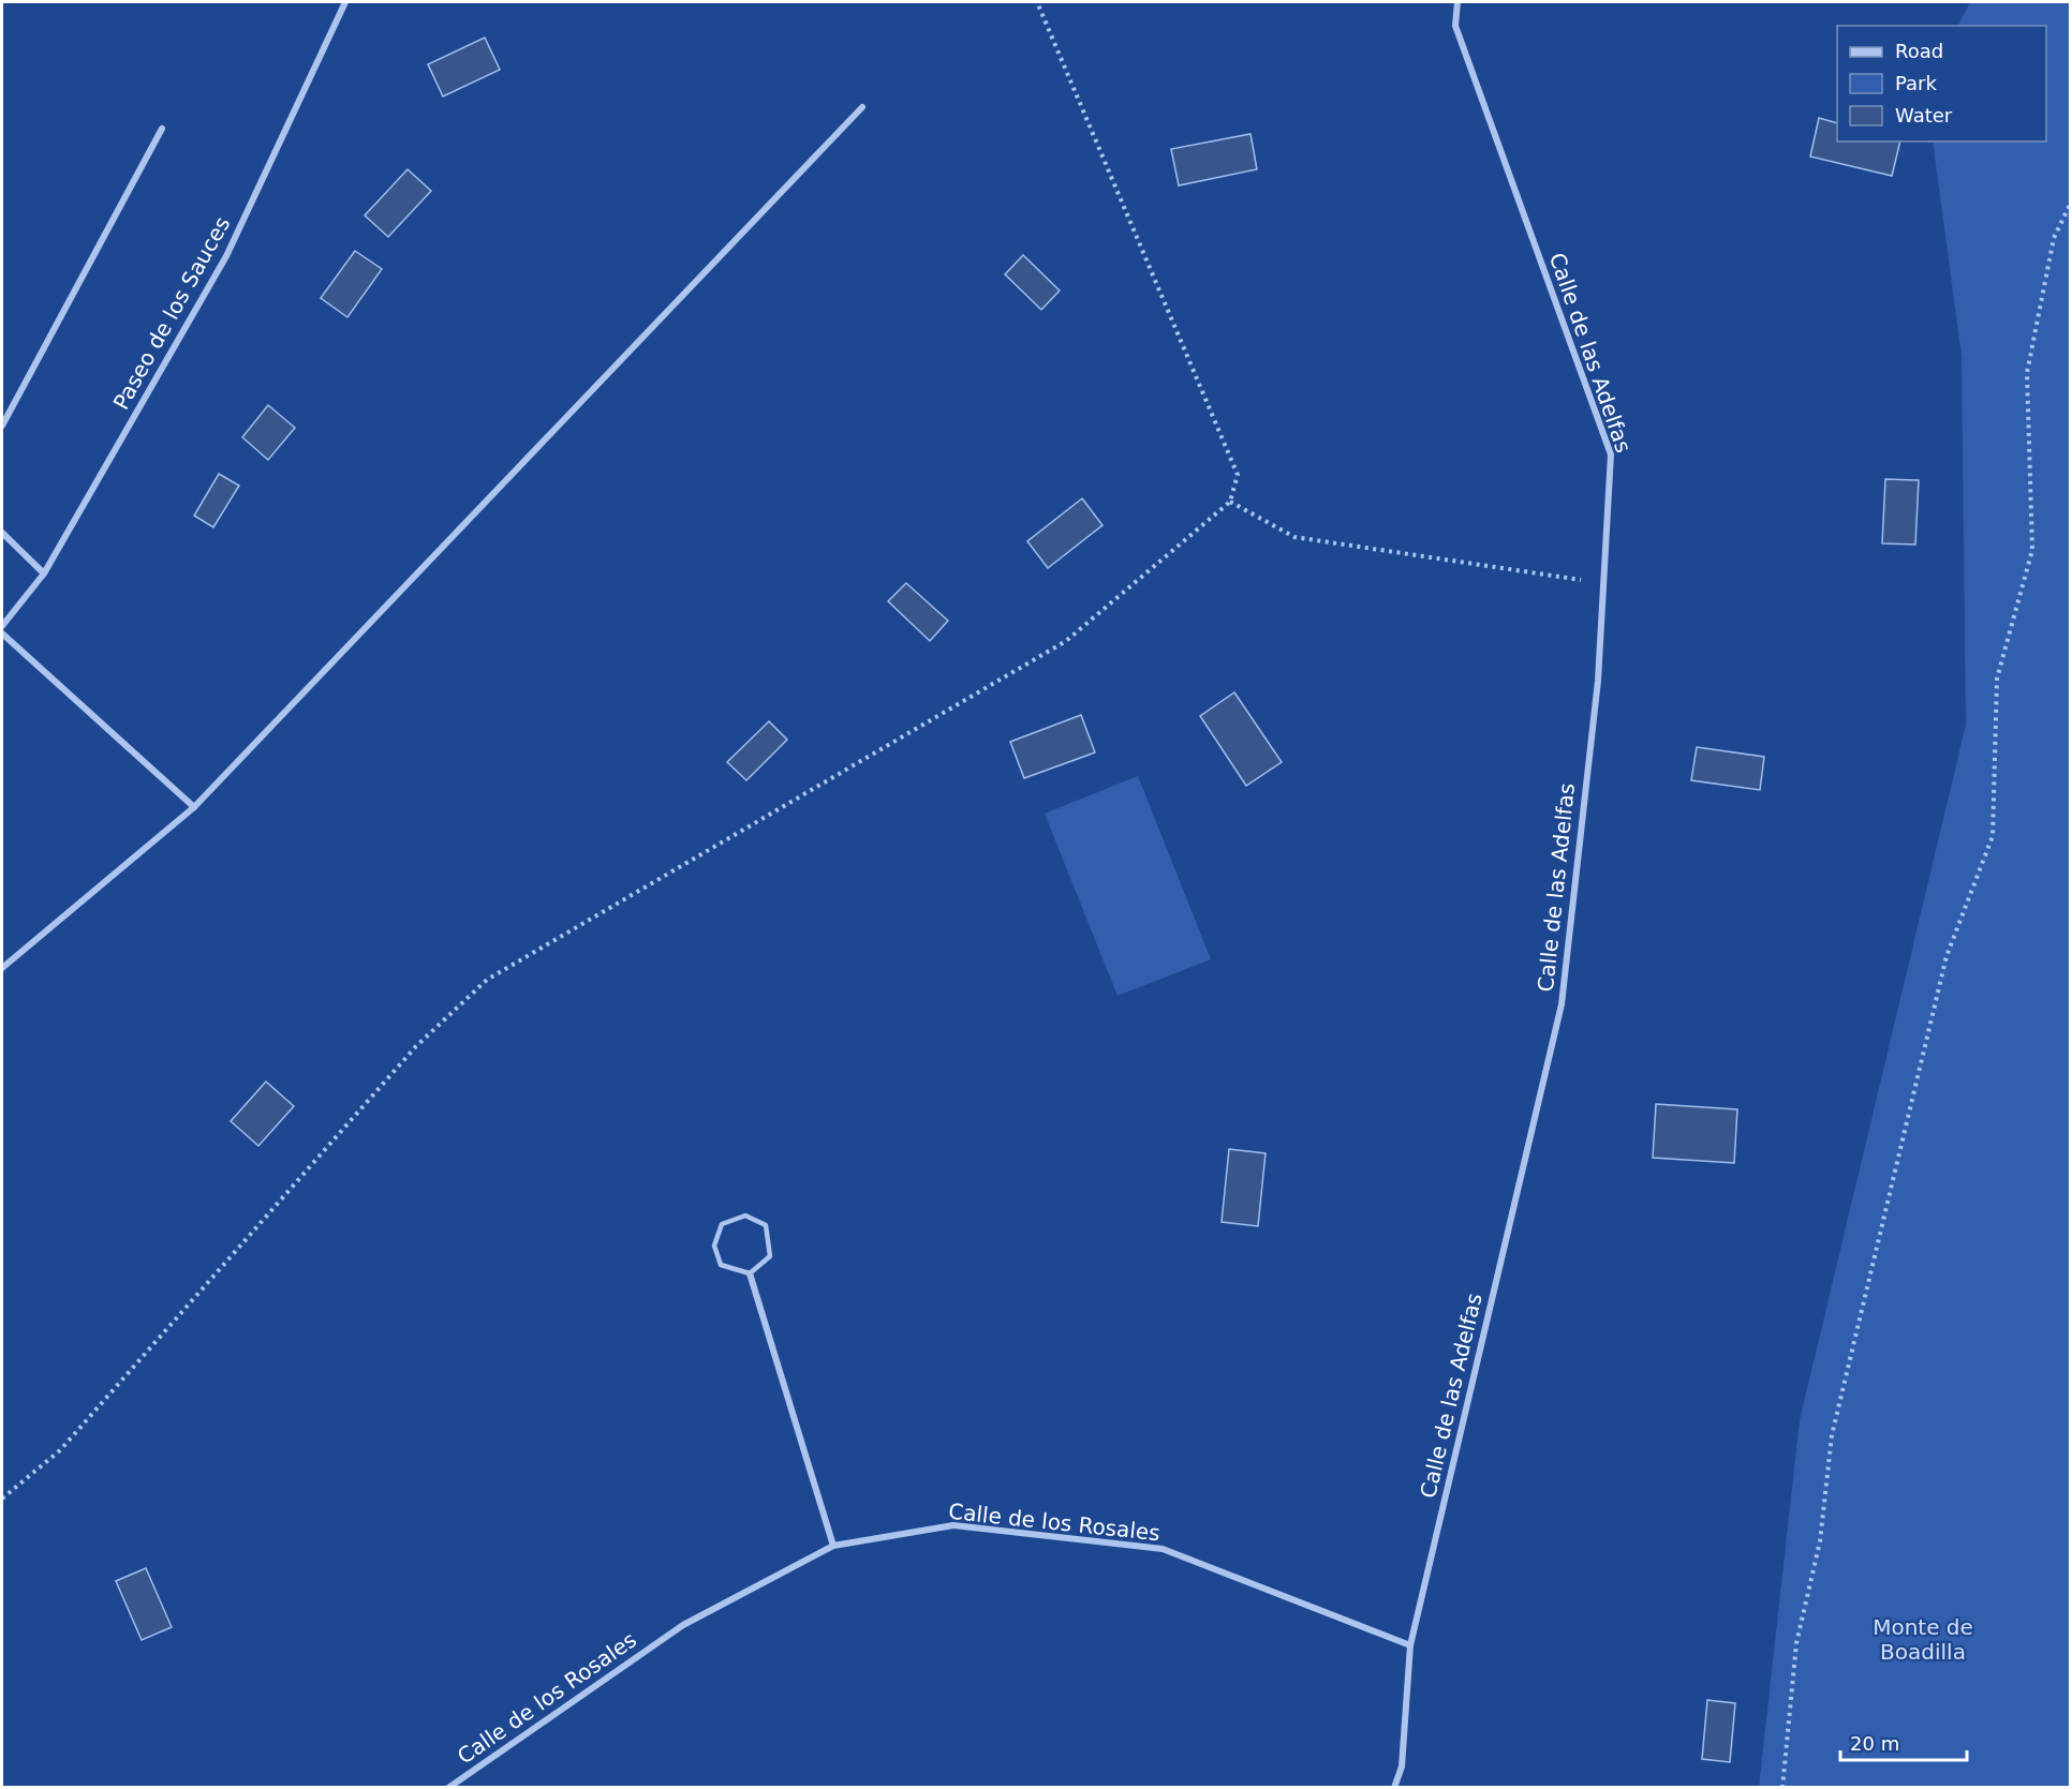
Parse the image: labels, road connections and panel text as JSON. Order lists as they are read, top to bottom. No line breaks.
{"streets":{"street":["Paseo de los Sauces","Calle de las Adelfas","Calle de los Rosales"]},"crossings":[["Calle de las Adelfas","Calle de los Rosales"]],"parks":["Monte de Boadilla"],"legend":["Road","Park","Water"],"scale_bar":"20 m"}
